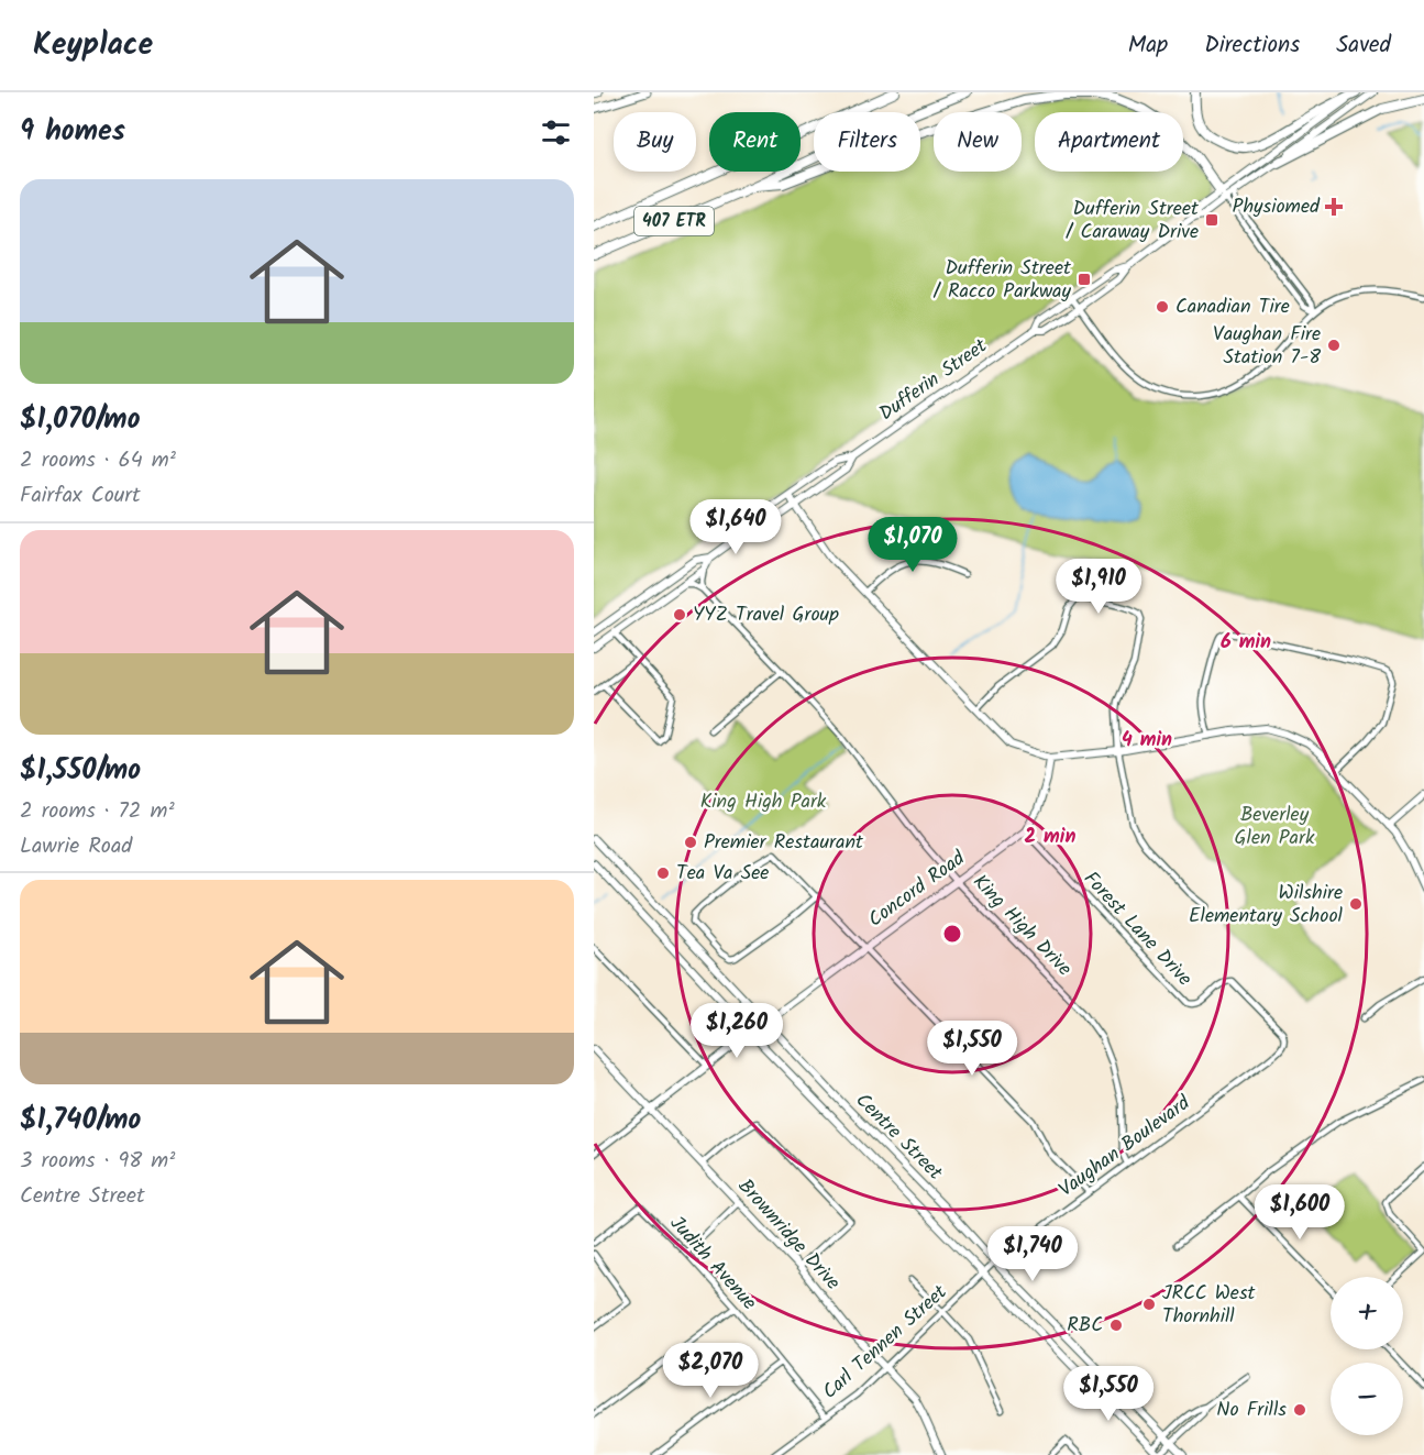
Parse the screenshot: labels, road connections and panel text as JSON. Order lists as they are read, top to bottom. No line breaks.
{"streets":{"highway":["407 ETR"],"main road":["Dufferin Street","Concord Road","Centre Street","Brownridge Drive"],"street":["King High Drive","Forest Lane Drive","Vaughan Boulevard","Judith Avenue","Carl Tennen Street"]},"crossings":[["Concord Road","King High Drive"],["Concord Road","Forest Lane Drive"],["Concord Road","Centre Street"],["Concord Road","Brownridge Drive"],["King High Drive","Vaughan Boulevard"],["Forest Lane Drive","Vaughan Boulevard"],["Centre Street","Vaughan Boulevard"],["Centre Street","Carl Tennen Street"],["Vaughan Boulevard","Carl Tennen Street"],["Brownridge Drive","Carl Tennen Street"],["Judith Avenue","Carl Tennen Street"]],"parks":["King High Park","Beverley Glen Park"],"places":{"health":["Physiomed"],"transit":["Dufferin Street / Caraway Drive","Dufferin Street / Racco Parkway"],"other":["Canadian Tire","Vaughan Fire Station 7-8","YYZ Travel Group","Premier Restaurant","Tea Va See","Wilshire Elementary School","JRCC West Thornhill","RBC","No Frills"]},"page":{"header":"Keyplace","nav":["Map","Directions","Saved"],"heading":"9 homes","chip":["Buy","Rent","Filters","New","Apartment"],"list":[{"name":"$1,070/mo","note":"2 rooms · 64 m² · Fairfax Court"},{"name":"$1,550/mo","note":"2 rooms · 72 m² · Lawrie Road"},{"name":"$1,740/mo","note":"3 rooms · 98 m² · Centre Street"}],"price":["$1,640","$1,070","$1,910","$1,260","$1,550","$1,600","$1,740","$2,070","$1,550"],"map_buttons":["+","−"]},"rings":["6 min","4 min","2 min"]}
